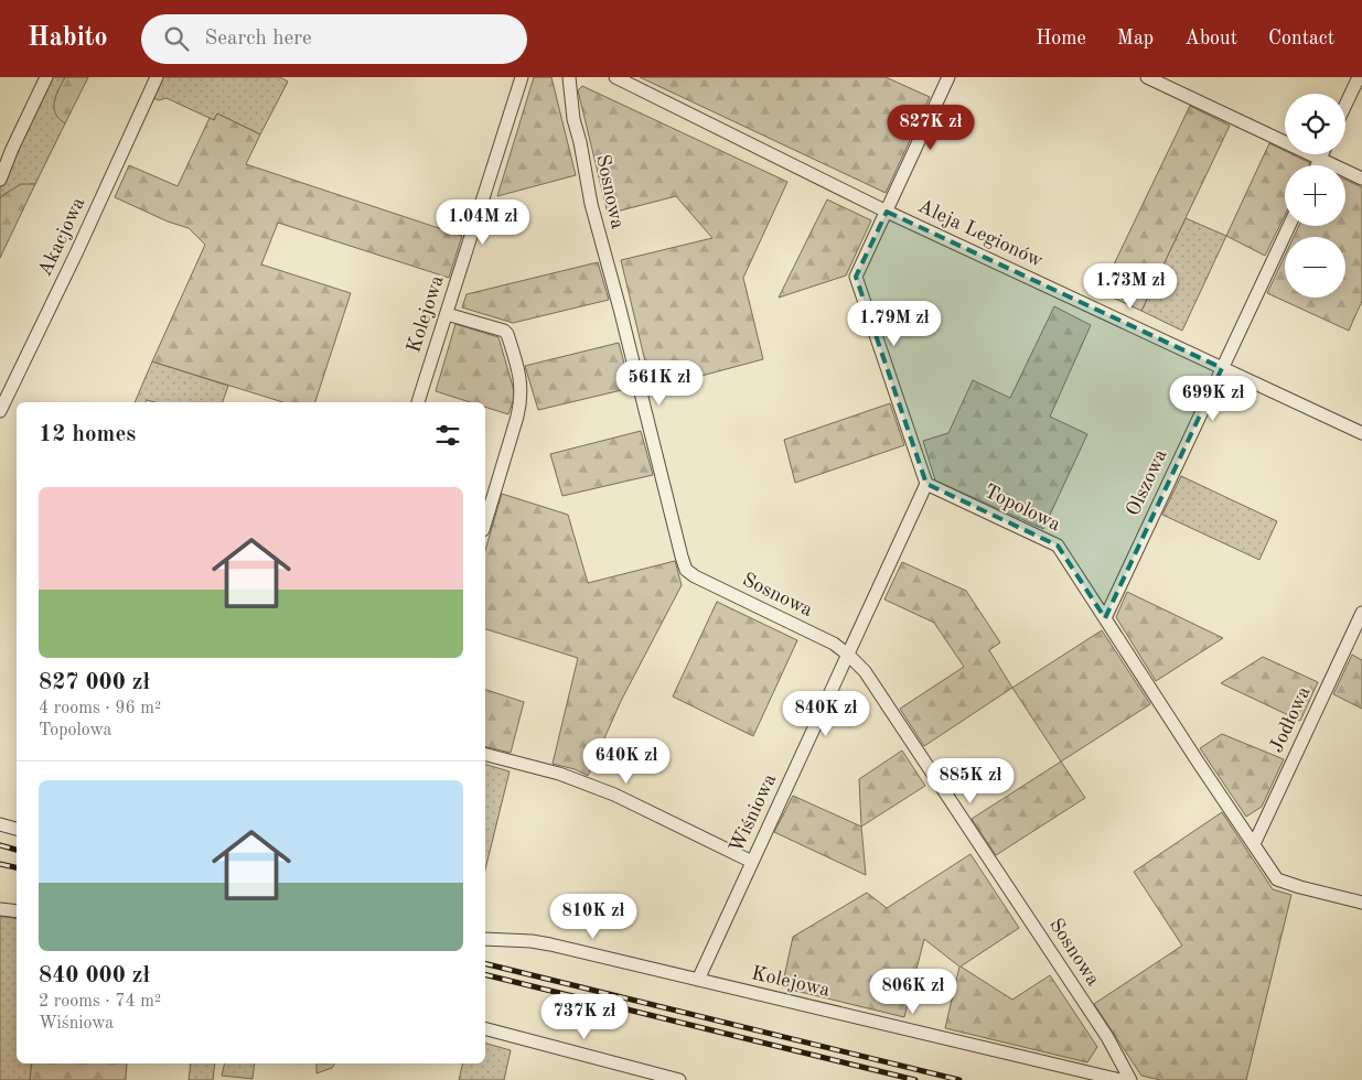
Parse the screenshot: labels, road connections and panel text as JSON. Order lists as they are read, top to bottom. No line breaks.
{"streets":{"street":["Sosnowa","Aleja Legionów","Akacjowa","Kolejowa","Olszowa","Topolowa","Jodłowa","Wiśniowa"]},"crossings":[["Sosnowa","Wiśniowa"],["Aleja Legionów","Olszowa"],["Kolejowa","Wiśniowa"],["Olszowa","Topolowa"],["Topolowa","Jodłowa"],["Topolowa","Wiśniowa"]],"page":{"header":"Habito","search":"Search here","nav":["Home","Map","About","Contact"],"map_buttons":["+","−"],"price":["827K zł","1.04M zł","1.73M zł","1.79M zł","561K zł","699K zł","840K zł","640K zł","885K zł","810K zł","806K zł","737K zł"],"heading":"12 homes","list":[{"name":"827 000 zł","note":"4 rooms · 96 m² · Topolowa"},{"name":"840 000 zł","note":"2 rooms · 74 m² · Wiśniowa"}]}}
